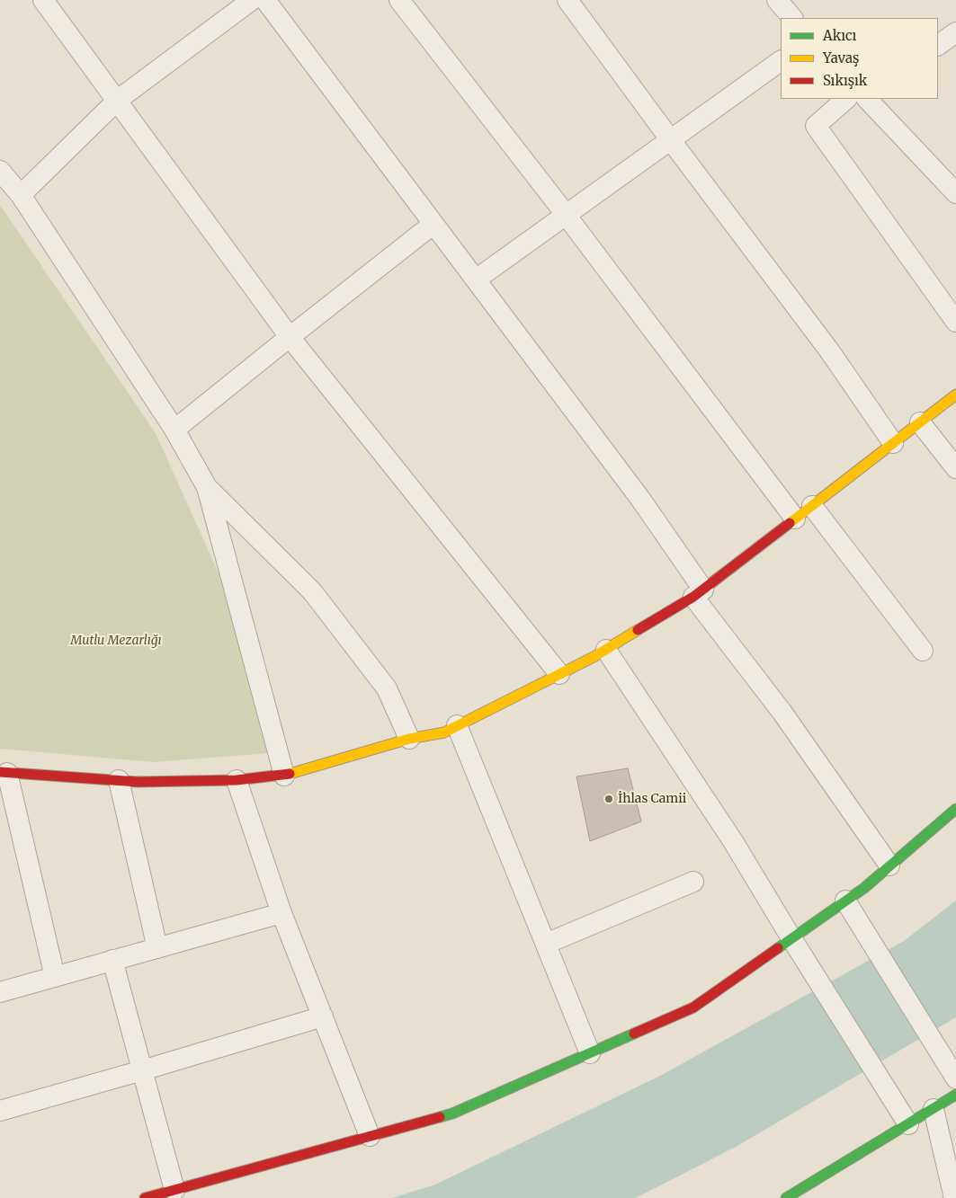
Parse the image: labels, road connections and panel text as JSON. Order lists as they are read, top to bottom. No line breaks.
{"parks":["Mutlu Mezarlığı"],"places":["İhlas Camii"],"legend":["Akıcı","Yavaş","Sıkışık"]}
